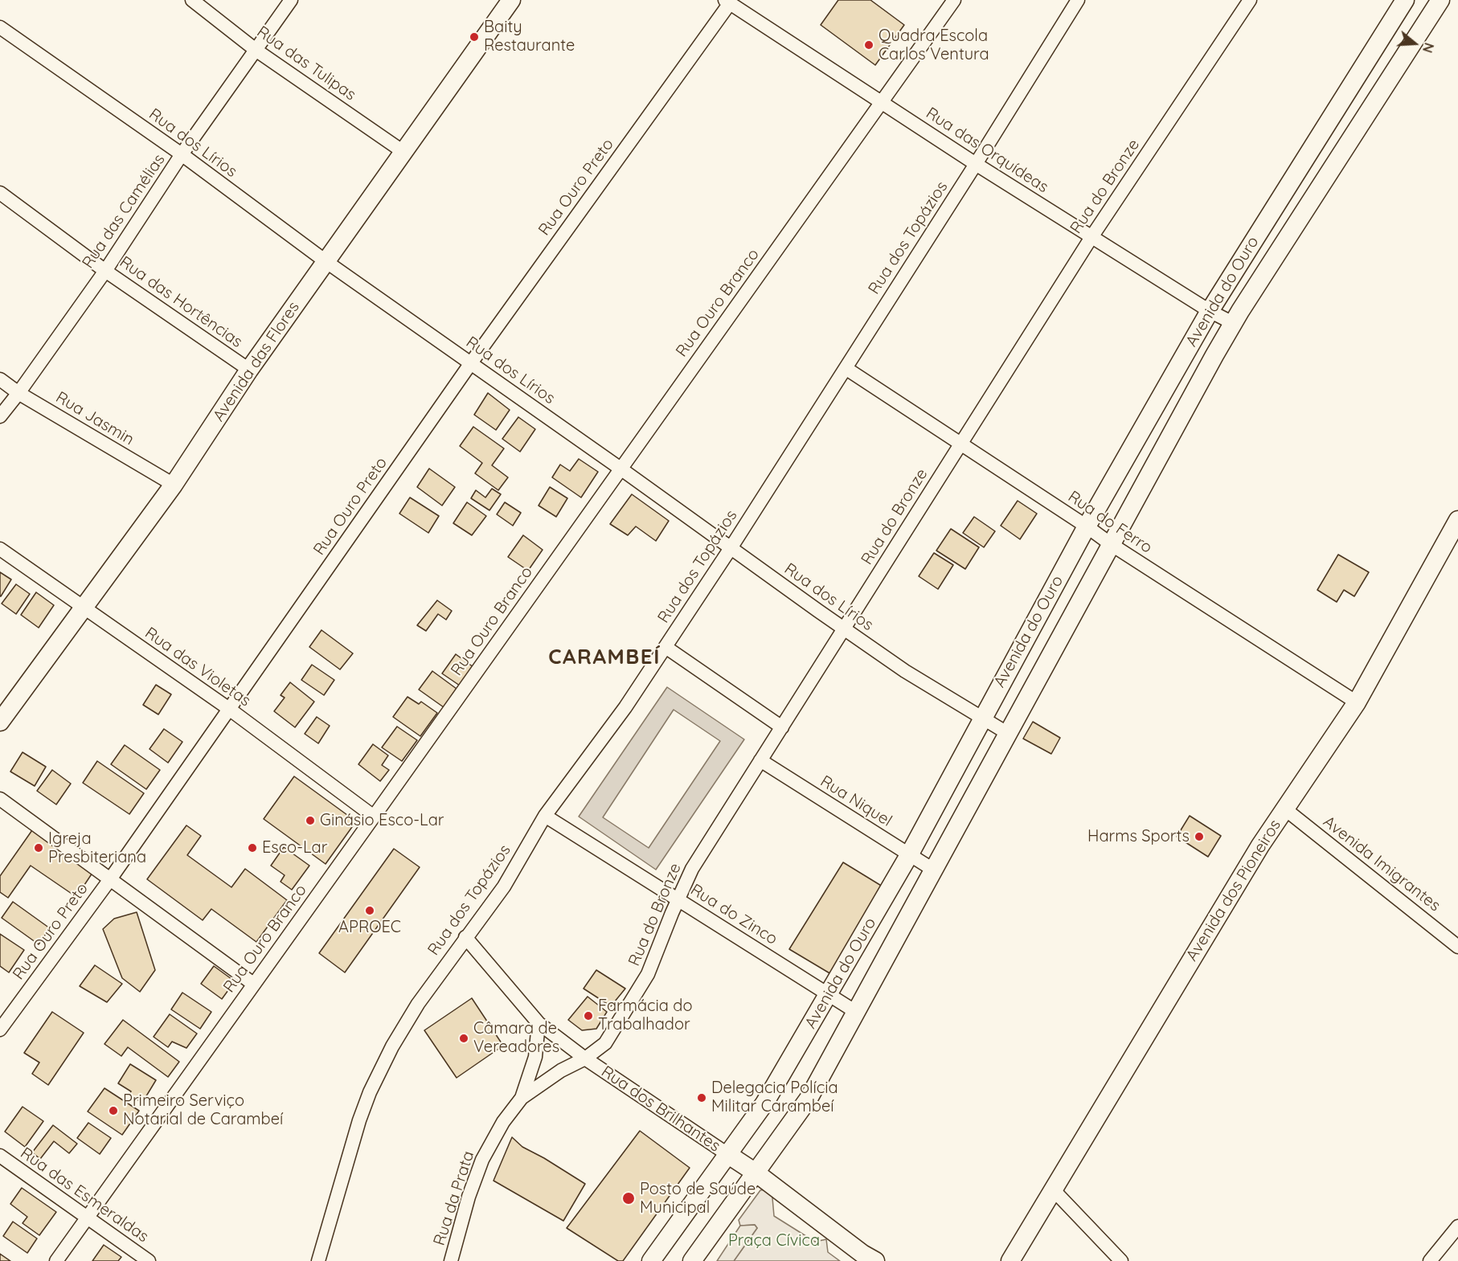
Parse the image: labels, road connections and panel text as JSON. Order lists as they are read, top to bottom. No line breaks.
{"streets":{"street":["Rua das Tulipas","Rua dos Lírios","Rua das Orquídeas","Rua do Bronze","Rua Ouro Preto","Rua das Camélias","Rua dos Topázios","Avenida do Ouro","Rua das Hortências","Rua Ouro Branco","Avenida das Flores","Rua Jasmin","Rua do Ferro","Rua das Violetas","Rua Niquel","Avenida Imigrantes","Avenida dos Pioneiros","Rua do Zinco","Rua dos Brilhantes","Rua das Esmeraldas","Rua da Prata"]},"crossings":[["Rua das Tulipas","Rua das Camélias"],["Rua das Tulipas","Avenida das Flores"],["Rua dos Lírios","Rua do Bronze"],["Rua dos Lírios","Rua Ouro Preto"],["Rua dos Lírios","Rua das Camélias"],["Rua dos Lírios","Rua dos Topázios"],["Rua dos Lírios","Avenida do Ouro"],["Rua dos Lírios","Rua Ouro Branco"],["Rua dos Lírios","Avenida das Flores"],["Rua das Orquídeas","Rua do Bronze"],["Rua das Orquídeas","Rua Ouro Preto"],["Rua das Orquídeas","Rua dos Topázios"],["Rua das Orquídeas","Avenida do Ouro"],["Rua das Orquídeas","Rua Ouro Branco"],["Rua do Bronze","Rua do Ferro"],["Rua do Bronze","Rua Niquel"],["Rua do Bronze","Rua do Zinco"],["Rua do Bronze","Rua dos Brilhantes"],["Rua do Bronze","Rua da Prata"],["Rua Ouro Preto","Rua das Violetas"],["Rua das Camélias","Rua das Hortências"],["Rua das Camélias","Rua Jasmin"],["Rua dos Topázios","Rua do Ferro"],["Rua dos Topázios","Rua do Zinco"],["Rua dos Topázios","Rua dos Brilhantes"],["Avenida do Ouro","Rua do Ferro"],["Avenida do Ouro","Rua Niquel"],["Avenida do Ouro","Rua do Zinco"],["Avenida do Ouro","Rua dos Brilhantes"],["Rua das Hortências","Avenida das Flores"],["Rua Ouro Branco","Rua das Violetas"],["Rua Ouro Branco","Rua das Esmeraldas"],["Avenida das Flores","Rua Jasmin"],["Avenida das Flores","Rua das Violetas"],["Rua do Ferro","Avenida dos Pioneiros"],["Avenida Imigrantes","Avenida dos Pioneiros"],["Rua dos Brilhantes","Rua da Prata"]],"districts":["CARAMBEÍ"],"parks":["Praça Cívica"],"places":["Baity Restaurante","Quadra Escola Carlos Ventura","Ginásio Esco-Lar","Harms Sports","Igreja Presbiteriana","Esco-Lar","APROEC","Farmácia do Trabalhador","Câmara de Vereadores","Delegacia Polícia Militar Carambeí","Primeiro Serviço Notarial de Carambeí","Posto de Saúde Municipal"],"north":"right"}
